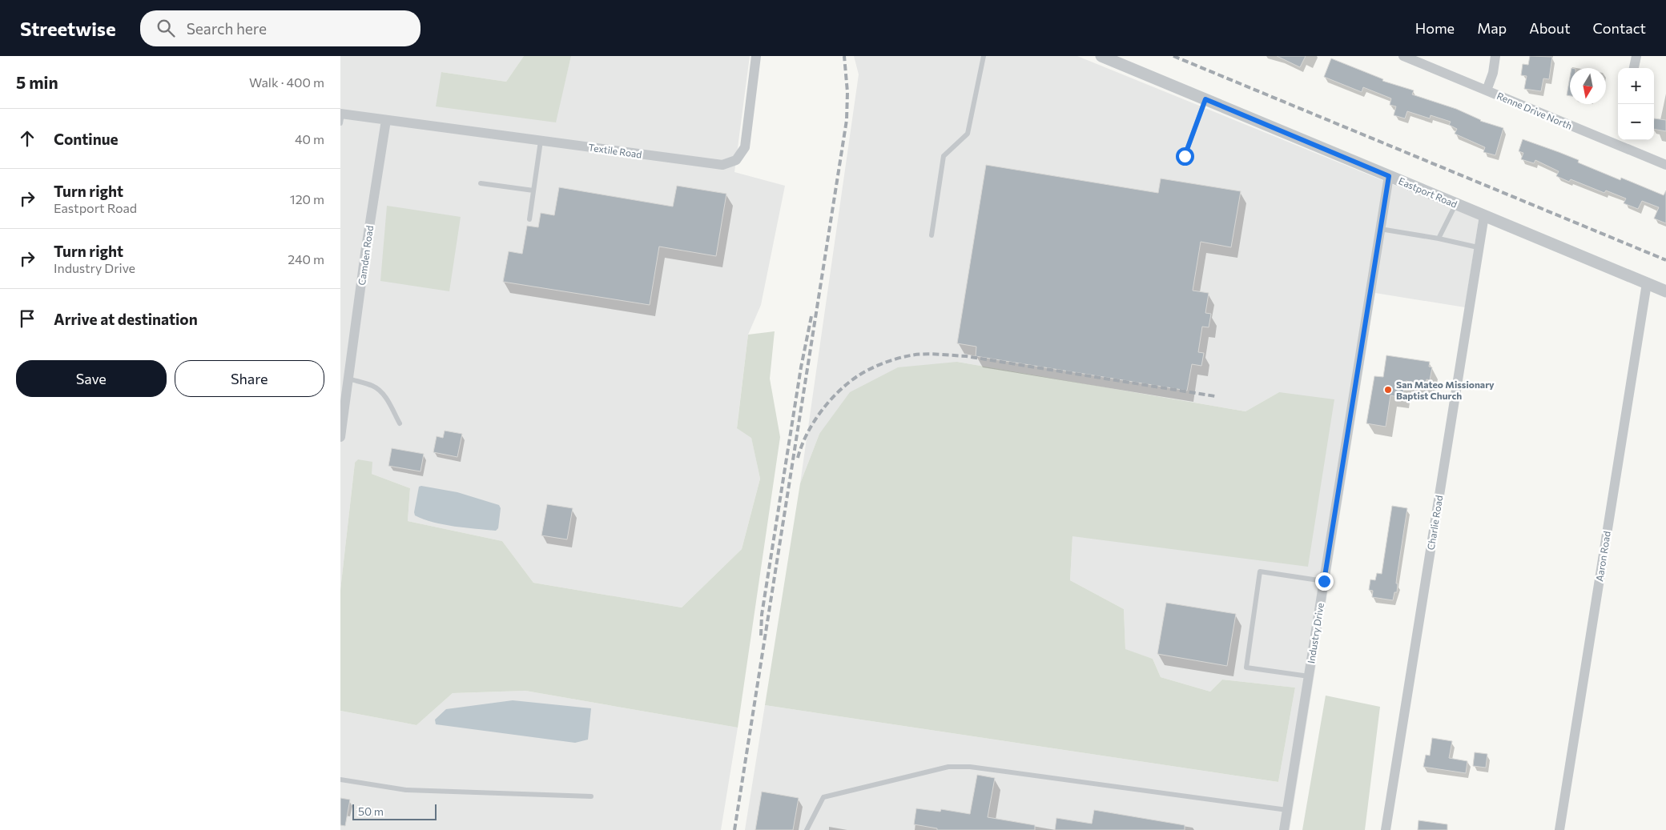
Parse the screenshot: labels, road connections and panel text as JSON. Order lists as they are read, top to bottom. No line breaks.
{"streets":{"street":["Renne Drive North","Textile Road","Eastport Road","Camden Road","Charlie Road","Aaron Road","Industry Drive"]},"crossings":[["Textile Road","Camden Road"],["Eastport Road","Charlie Road"],["Eastport Road","Aaron Road"],["Eastport Road","Industry Drive"]],"places":["San Mateo Missionary Baptist Church"],"scale_bar":"50 m","north":"bottom","page":{"header":"Streetwise","search":"Search here","nav":["Home","Map","About","Contact"],"heading":["5 min","Walk · 400 m"],"map_buttons":["+","−"],"list":[["Continue","40 m"],["Turn right","Eastport Road","120 m"],["Turn right","Industry Drive","240 m"],"Arrive at destination"],"buttons":["Save","Share"],"scale":"50 m"}}
